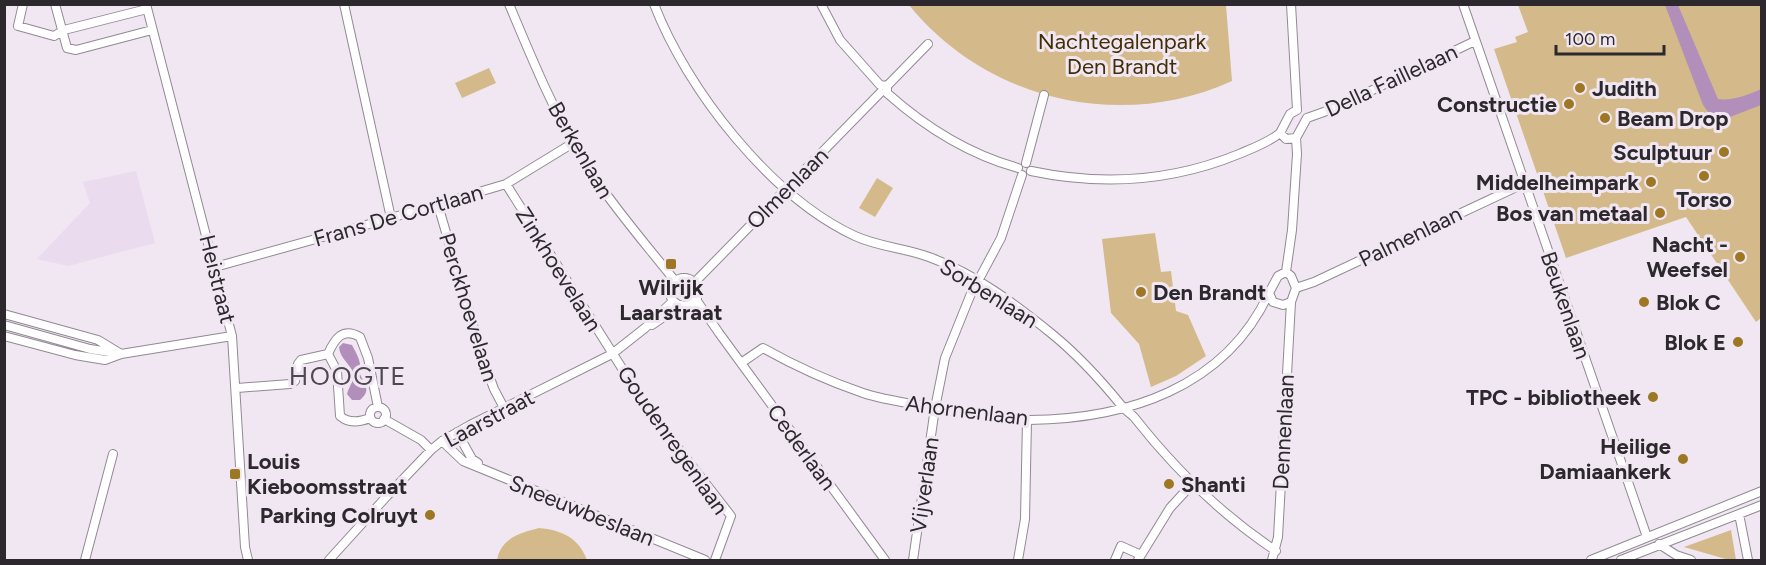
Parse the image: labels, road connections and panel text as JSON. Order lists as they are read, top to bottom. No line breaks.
{"streets":{"street":["Della Faillelaan","Berkenlaan","Olmenlaan","Frans De Cortlaan","Palmenlaan","Zinkhoevelaan","Heistraat","Sorbenlaan","Beukenlaan","Perckhoevelaan","Ahornenlaan","Laarstraat","Dennenlaan","Goudenregenlaan","Cederlaan","Vijverlaan","Sneeuwbeslaan"]},"crossings":[["Della Faillelaan","Beukenlaan"],["Berkenlaan","Olmenlaan"],["Berkenlaan","Frans De Cortlaan"],["Berkenlaan","Laarstraat"],["Berkenlaan","Cederlaan"],["Olmenlaan","Sorbenlaan"],["Olmenlaan","Laarstraat"],["Olmenlaan","Cederlaan"],["Frans De Cortlaan","Zinkhoevelaan"],["Frans De Cortlaan","Heistraat"],["Frans De Cortlaan","Perckhoevelaan"],["Palmenlaan","Beukenlaan"],["Palmenlaan","Ahornenlaan"],["Palmenlaan","Dennenlaan"],["Zinkhoevelaan","Laarstraat"],["Zinkhoevelaan","Goudenregenlaan"],["Sorbenlaan","Ahornenlaan"],["Sorbenlaan","Dennenlaan"],["Sorbenlaan","Vijverlaan"],["Perckhoevelaan","Laarstraat"],["Ahornenlaan","Dennenlaan"],["Ahornenlaan","Cederlaan"],["Ahornenlaan","Vijverlaan"],["Laarstraat","Goudenregenlaan"],["Laarstraat","Cederlaan"],["Laarstraat","Sneeuwbeslaan"]],"districts":["HOOGTE"],"parks":["Nachtegalenpark Den Brandt"],"places":{"other":["Judith","Constructie","Beam Drop","Sculptuur","Torso","Middelheimpark","Bos van metaal","Nacht - Weefsel","Den Brandt","Blok C","Blok E","TPC - bibliotheek","Heilige Damiaankerk","Shanti","Parking Colruyt"],"transit":["Wilrijk Laarstraat","Louis Kieboomsstraat"]},"scale_bar":"100 m"}
